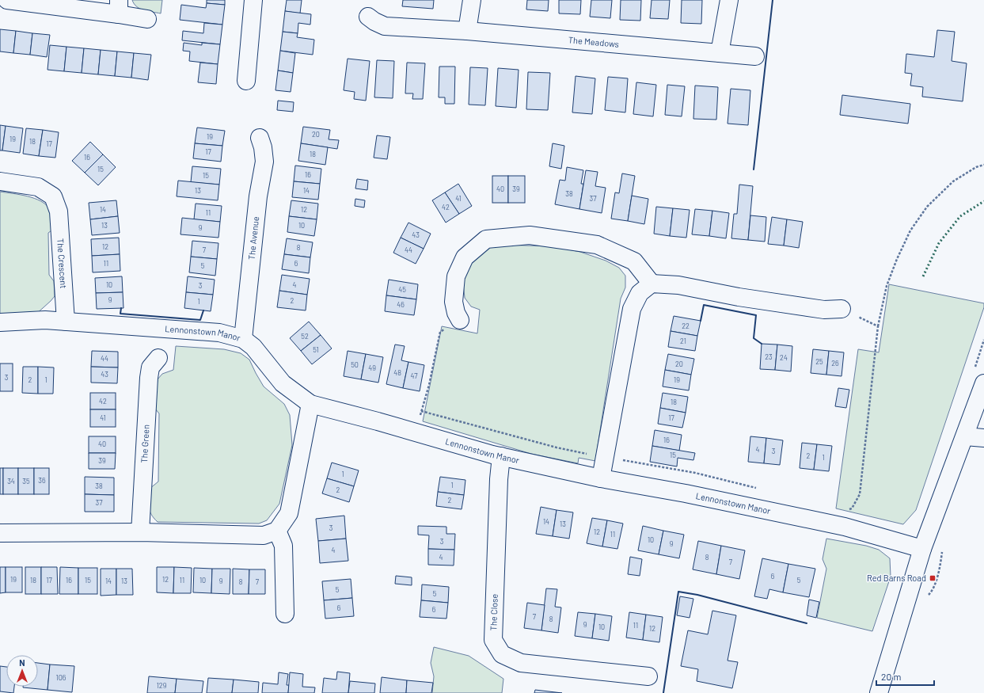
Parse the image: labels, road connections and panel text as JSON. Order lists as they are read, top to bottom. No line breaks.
{"streets":{"street":["The Meadows","The Avenue","The Crescent","Lennonstown Manor","The Green","The Close"]},"crossings":[["The Avenue","Lennonstown Manor"],["The Crescent","Lennonstown Manor"],["Lennonstown Manor","The Close"]],"places":{"transit":["Red Barns Road"]},"house_numbers":["20","19","19","18","17","17","18","16","15","16","15","40","39","13","14","38","41","37","42","14","12","11","13","10","9","43","12","8","7","44","11","6","5","10","4","3","45","9","2","1","46","22","52","21","51","23","24","44","25","26","20","50","49","48","43","47","3","2","1","19","42","18","41","17","16","40","4","3","15","2","1","39","1","36","34","35","1","38","2","2","37","14","13","3","12","11","10","3","9","4","4","8","7","6","19","12","18","17","16","15","11","10","5","14","13","9","8","7","5","5","6","6","7","8","9","11","10","12","106","129"],"scale_bar":"20 m","north":"top"}
